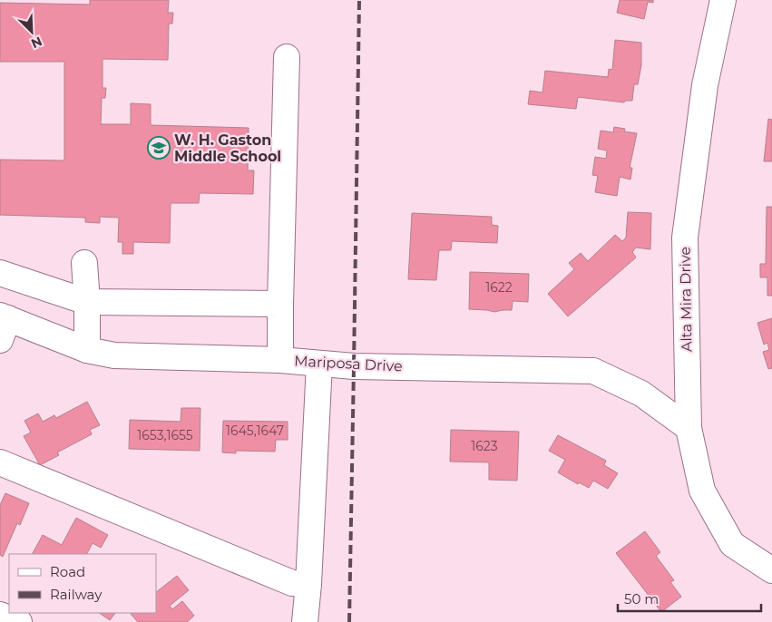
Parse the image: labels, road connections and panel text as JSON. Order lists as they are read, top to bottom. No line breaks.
{"streets":{"street":["Alta Mira Drive","Mariposa Drive"]},"crossings":[["Alta Mira Drive","Mariposa Drive"]],"places":{"school or university":["W. H. Gaston Middle School"]},"house_numbers":["1622","1645,1647","1653,1655","1623"],"legend":["Road","Railway"],"scale_bar":"50 m","north":"bottom right"}
